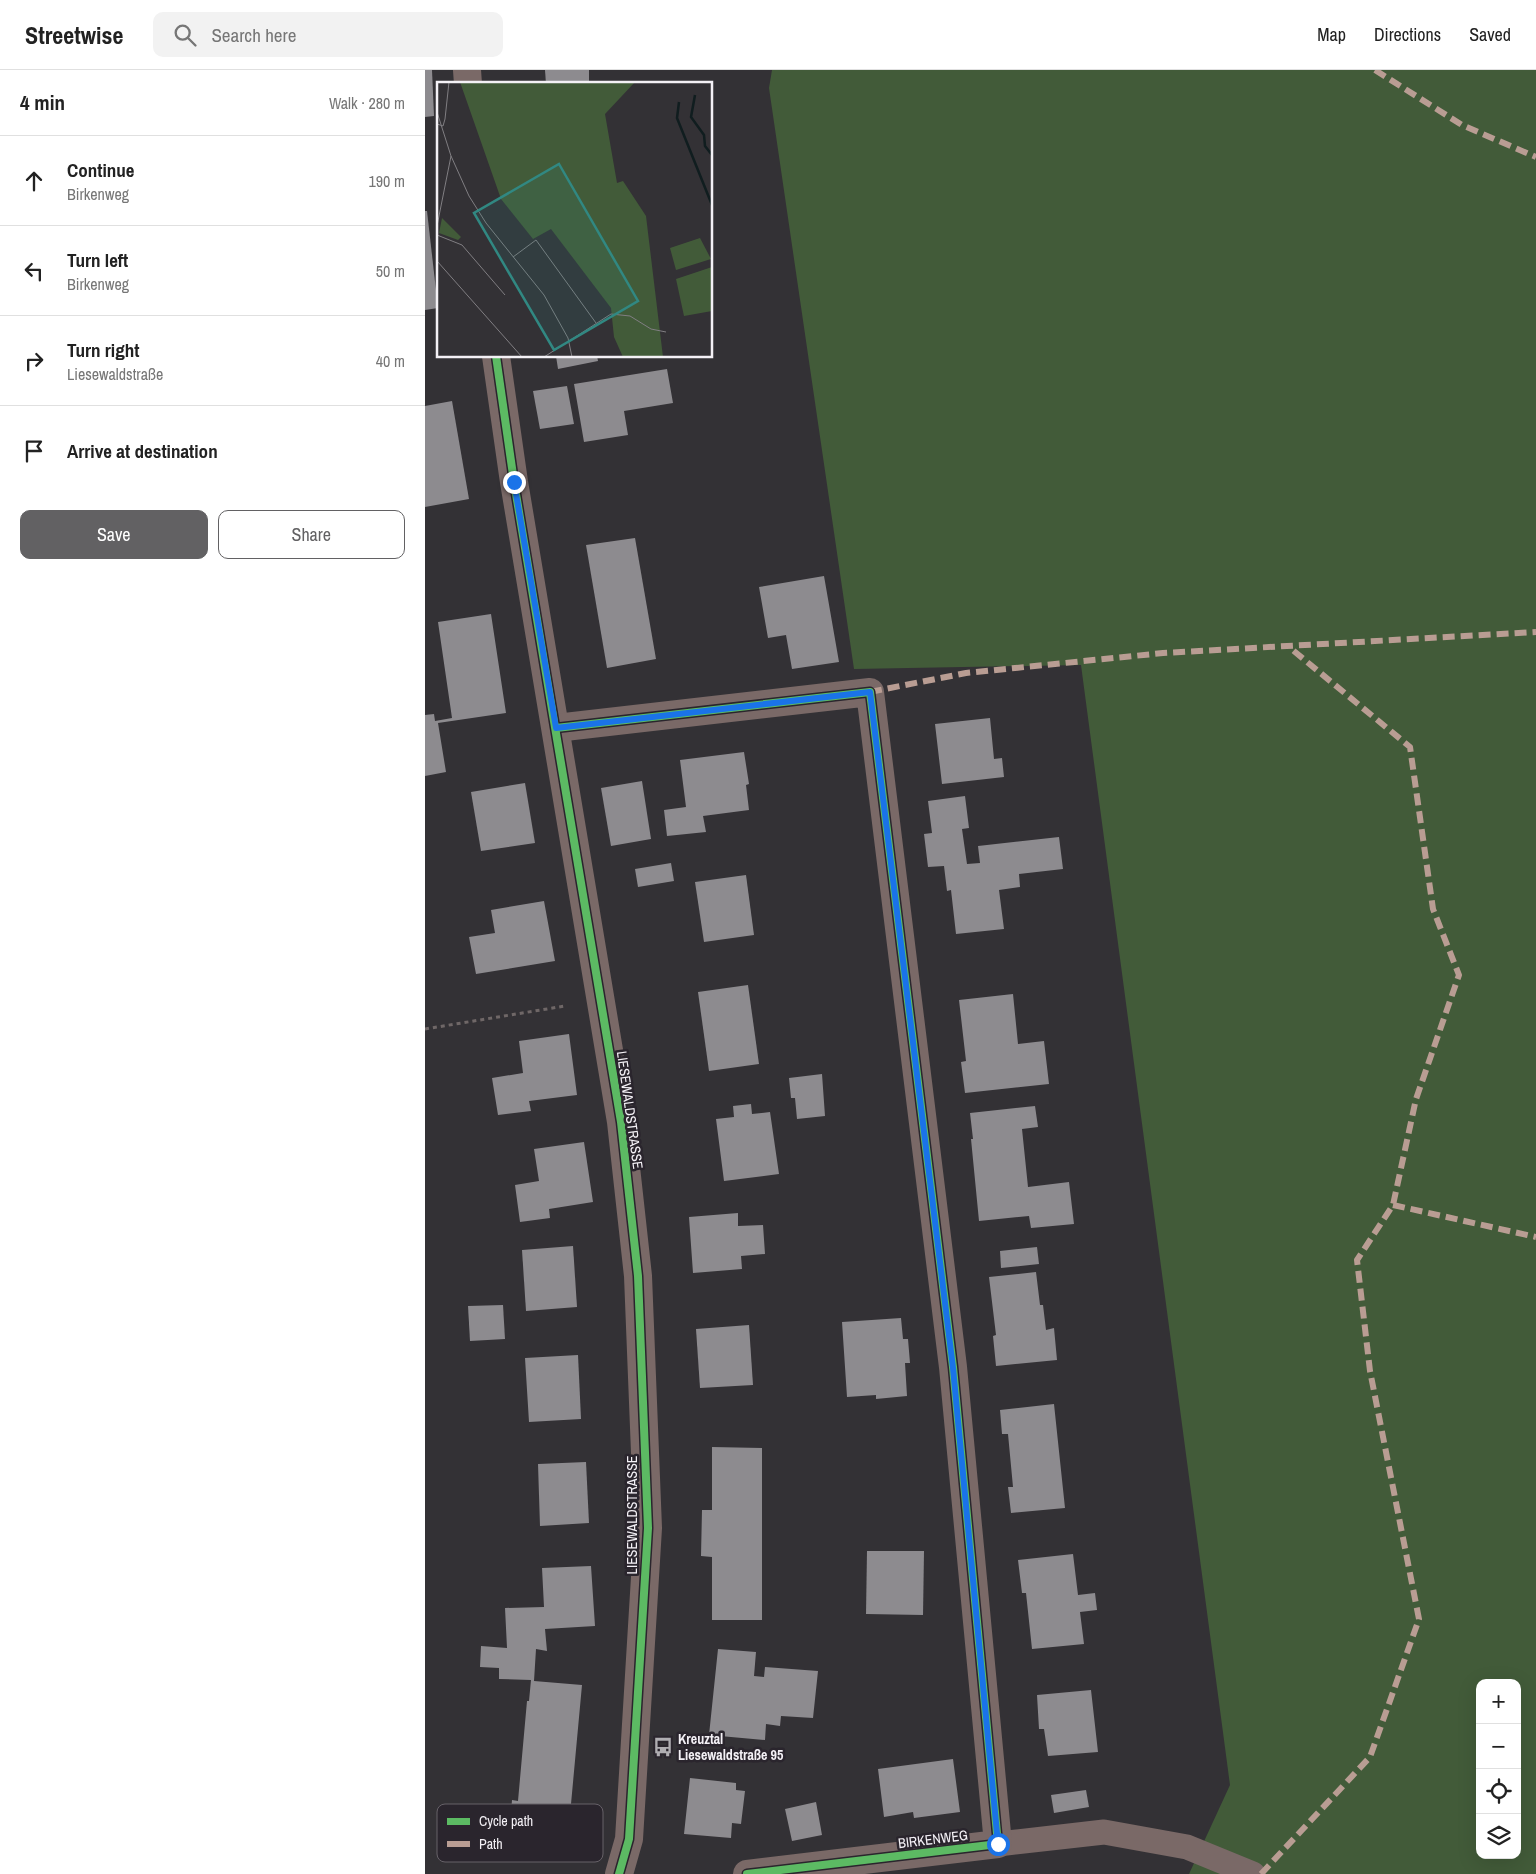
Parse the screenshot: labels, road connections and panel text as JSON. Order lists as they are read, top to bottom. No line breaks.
{"streets":{"street":["LIESEWALDSTRASSE","BIRKENWEG"]},"places":{"bus stop":["Kreuztal Liesewaldstraße 95"]},"legend":["Cycle path","Path"],"page":{"header":"Streetwise","search":"Search here","nav":["Map","Directions","Saved"],"heading":["4 min","Walk · 280 m"],"list":[["Continue","Birkenweg","190 m"],["Turn left","Birkenweg","50 m"],["Turn right","Liesewaldstraße","40 m"],"Arrive at destination"],"buttons":["Save","Share"],"map_buttons":["+","−"]}}
